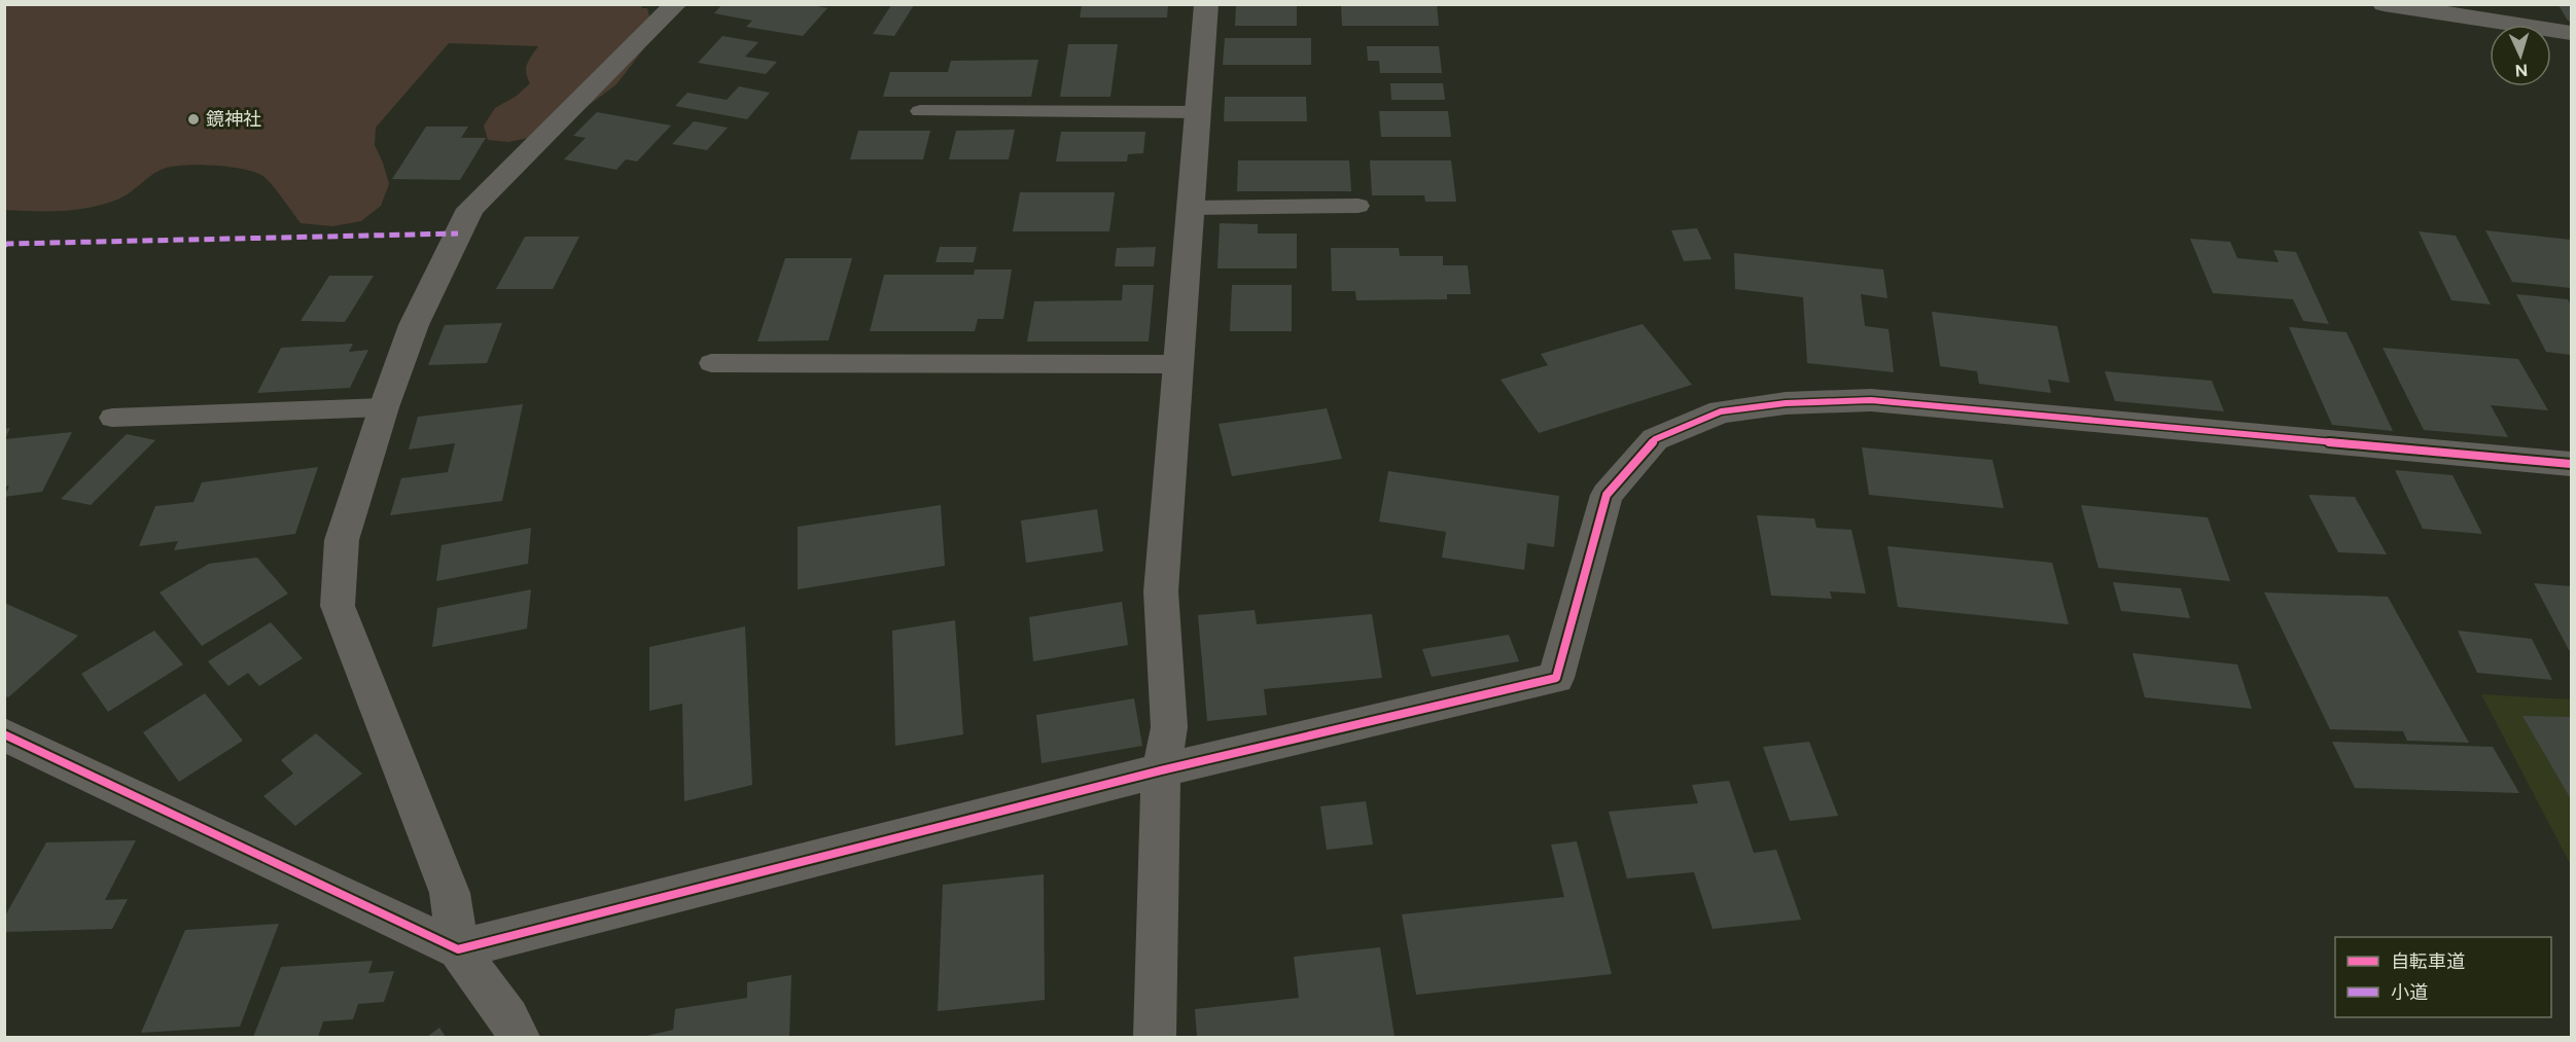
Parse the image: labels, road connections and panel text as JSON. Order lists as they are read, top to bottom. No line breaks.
{"places":["鏡神社"],"legend":["自転車道","小道"],"north":"bottom"}
